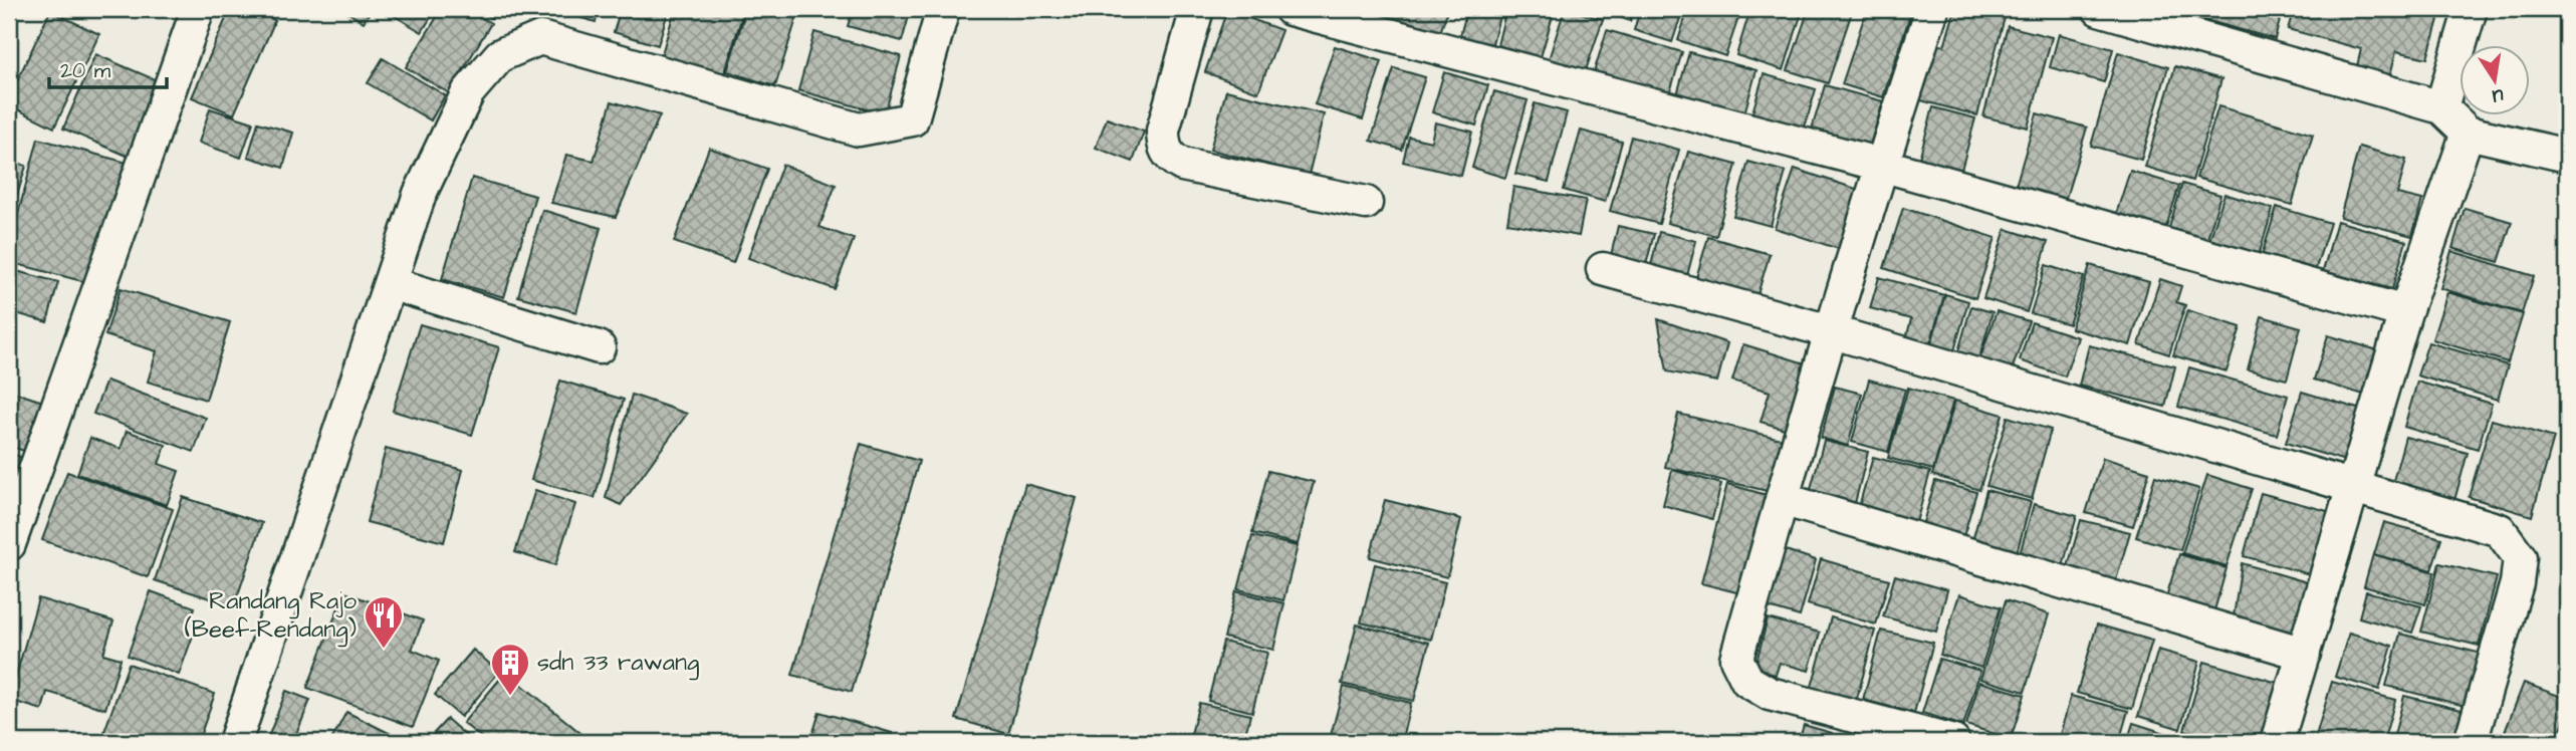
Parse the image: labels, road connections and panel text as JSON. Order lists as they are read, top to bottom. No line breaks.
{"places":{"restaurant":["Randang Rajo (Beef-Rendang)"],"building":["sdn 33 rawang"]},"scale_bar":"20 m","north":"bottom"}
